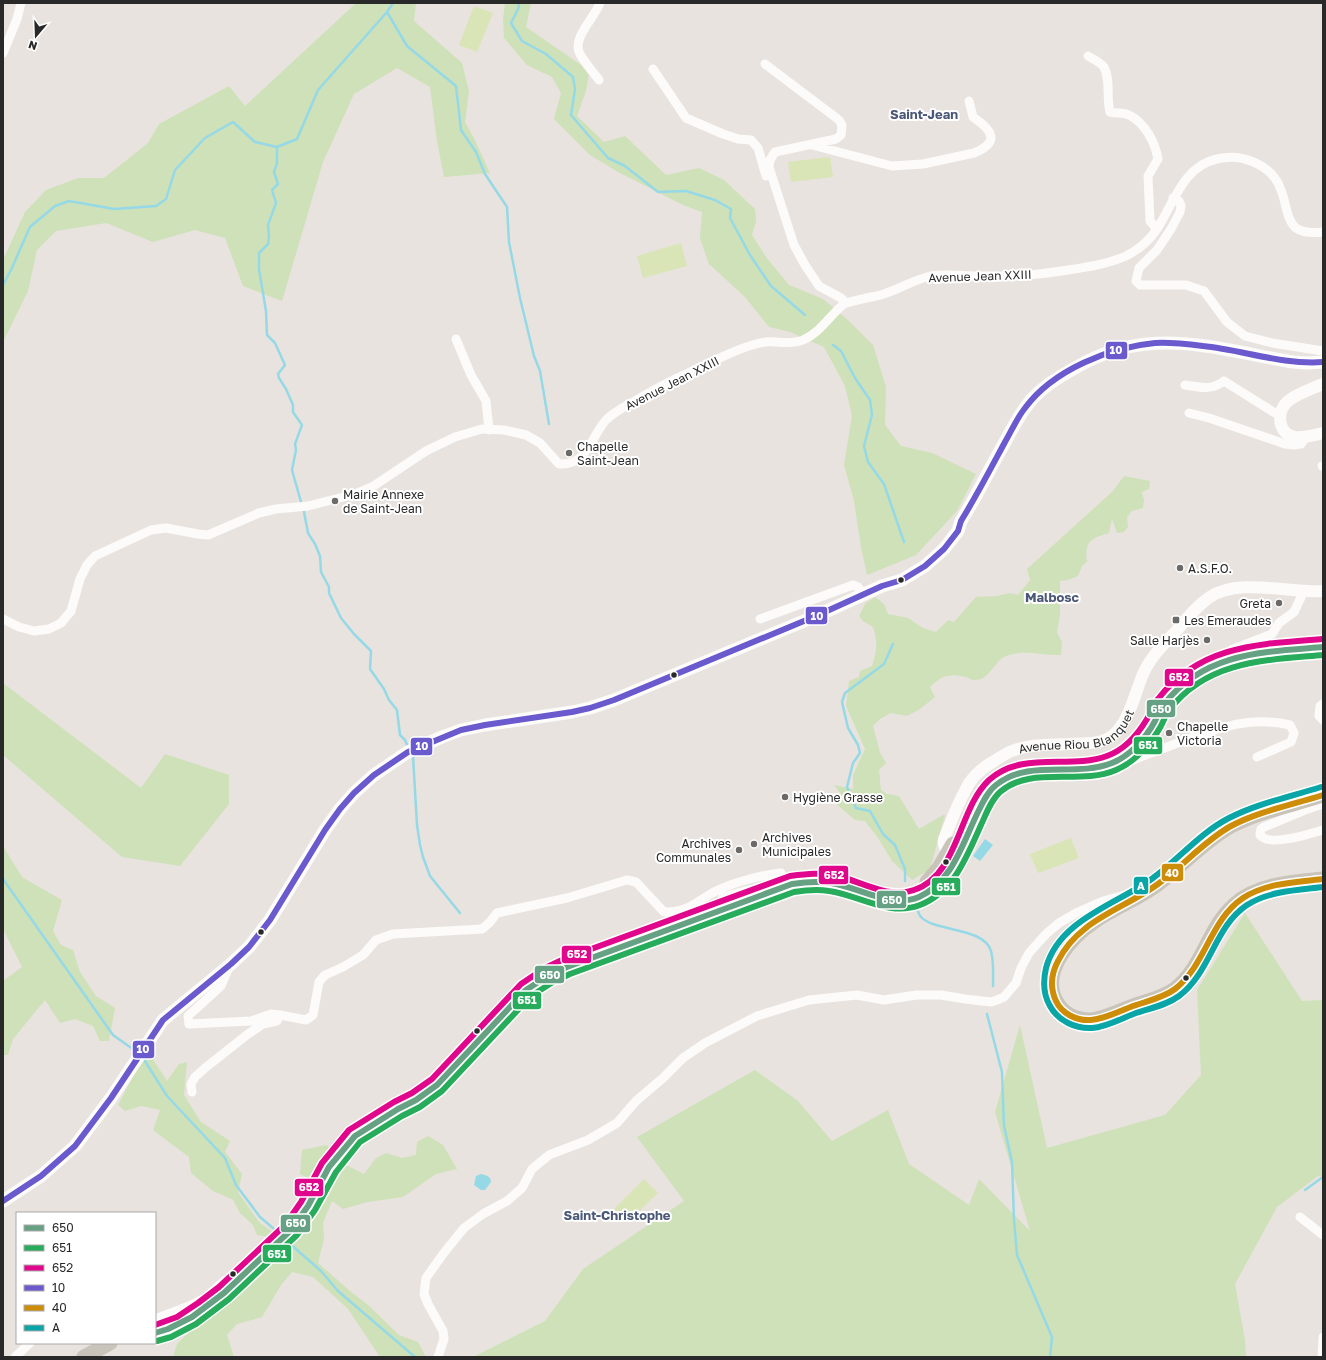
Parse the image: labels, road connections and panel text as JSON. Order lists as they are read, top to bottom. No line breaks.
{"streets":{"street":["Avenue Jean XXIII","Avenue Riou Blanquet"]},"districts":["Saint-Jean","Malbosc","Saint-Christophe"],"places":{"other":["Chapelle Saint-Jean","Mairie Annexe de Saint-Jean","A.S.F.O.","Greta","Salle Harjès","Chapelle Victoria","Hygiène Grasse","Archives Municipales","Archives Communales"],"transit":["Les Emeraudes"]},"lines":["transit line 10","transit line 652","transit line 650","transit line 651","transit line A","transit line 40"],"legend":["650","651","652","10","40","A"],"north":"bottom"}
